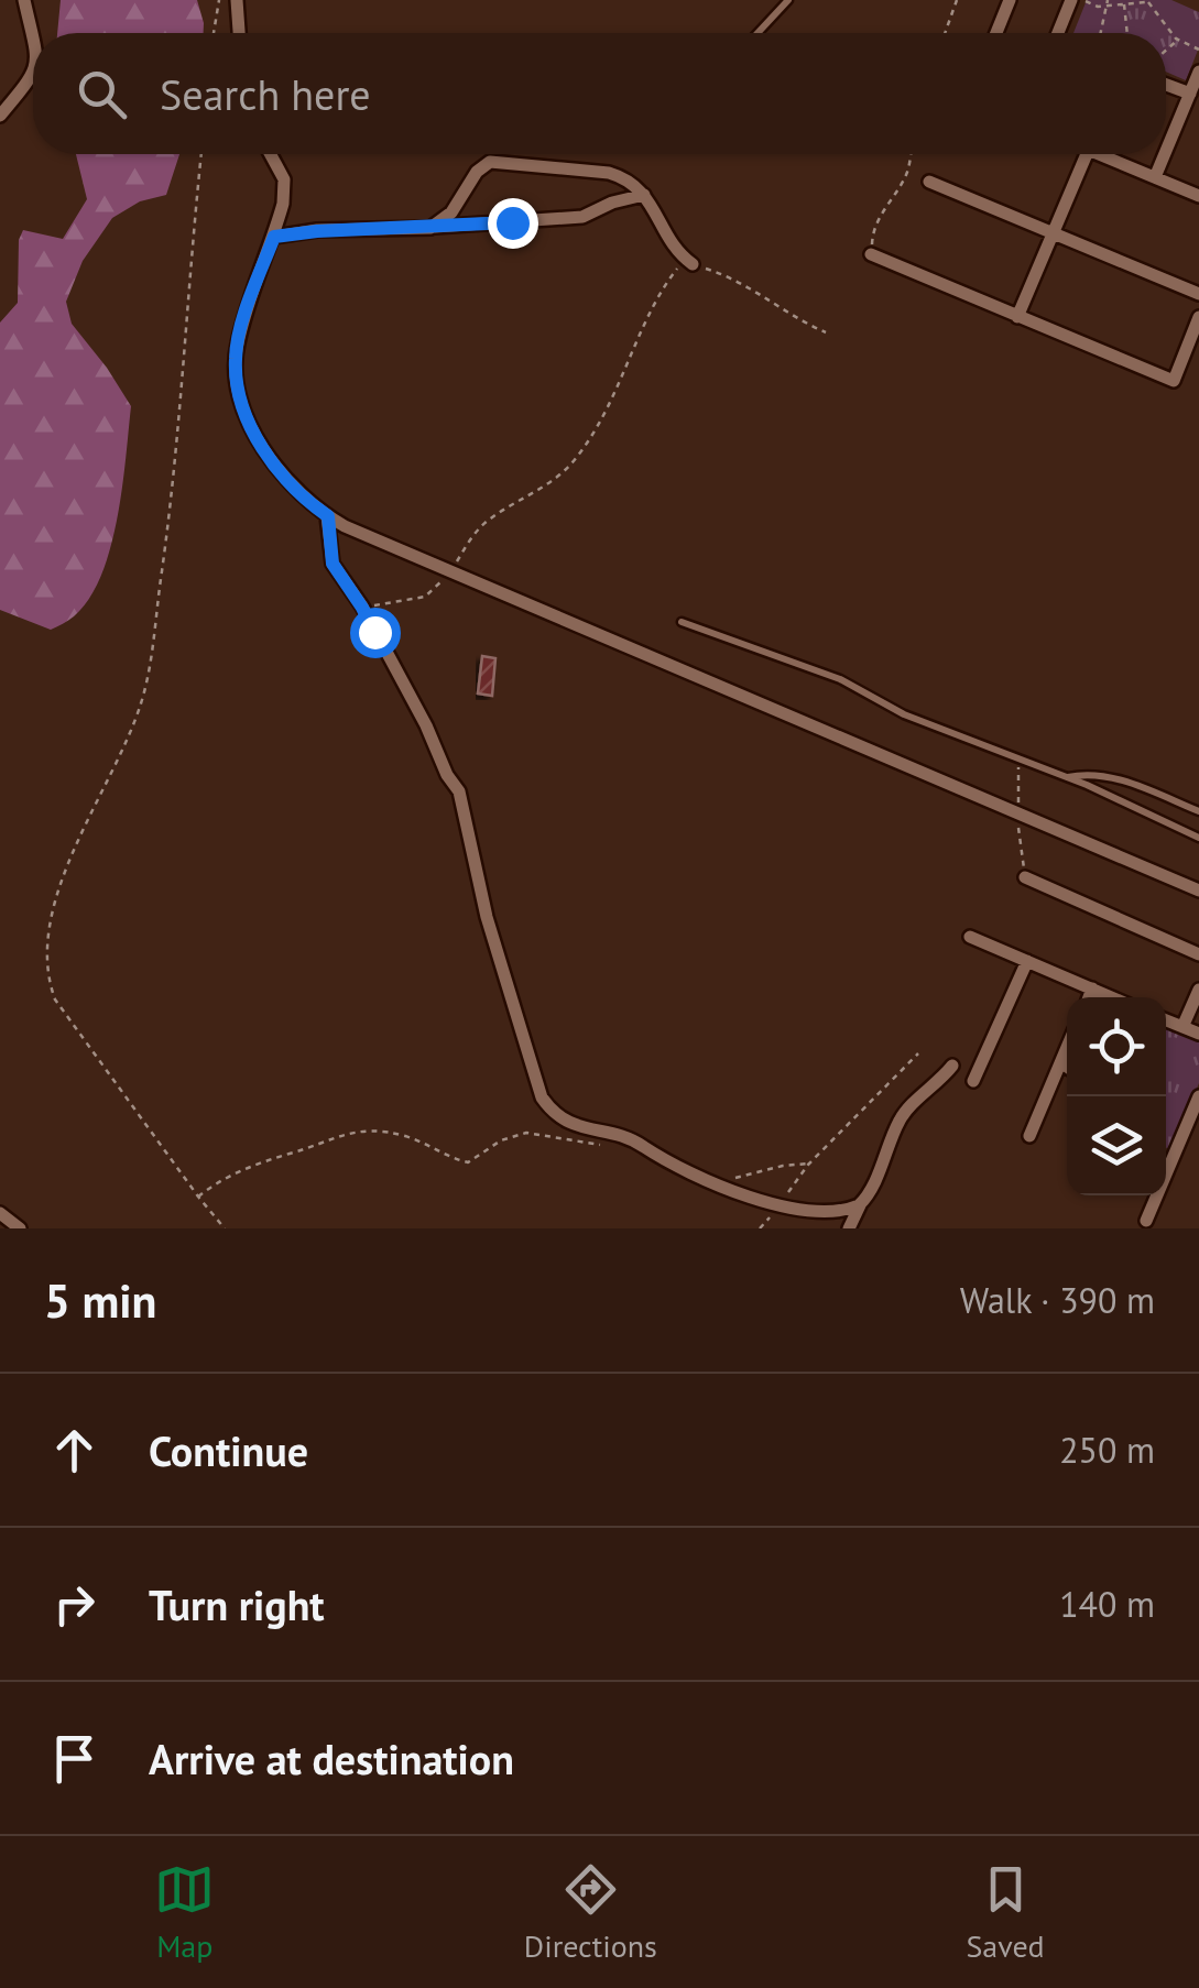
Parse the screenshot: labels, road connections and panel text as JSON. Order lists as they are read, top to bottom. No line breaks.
{"page":{"search":"Search here","heading":["5 min","Walk · 390 m"],"list":[["Continue","250 m"],["Turn right","140 m"],"Arrive at destination"],"nav":["Map","Directions","Saved"]}}
